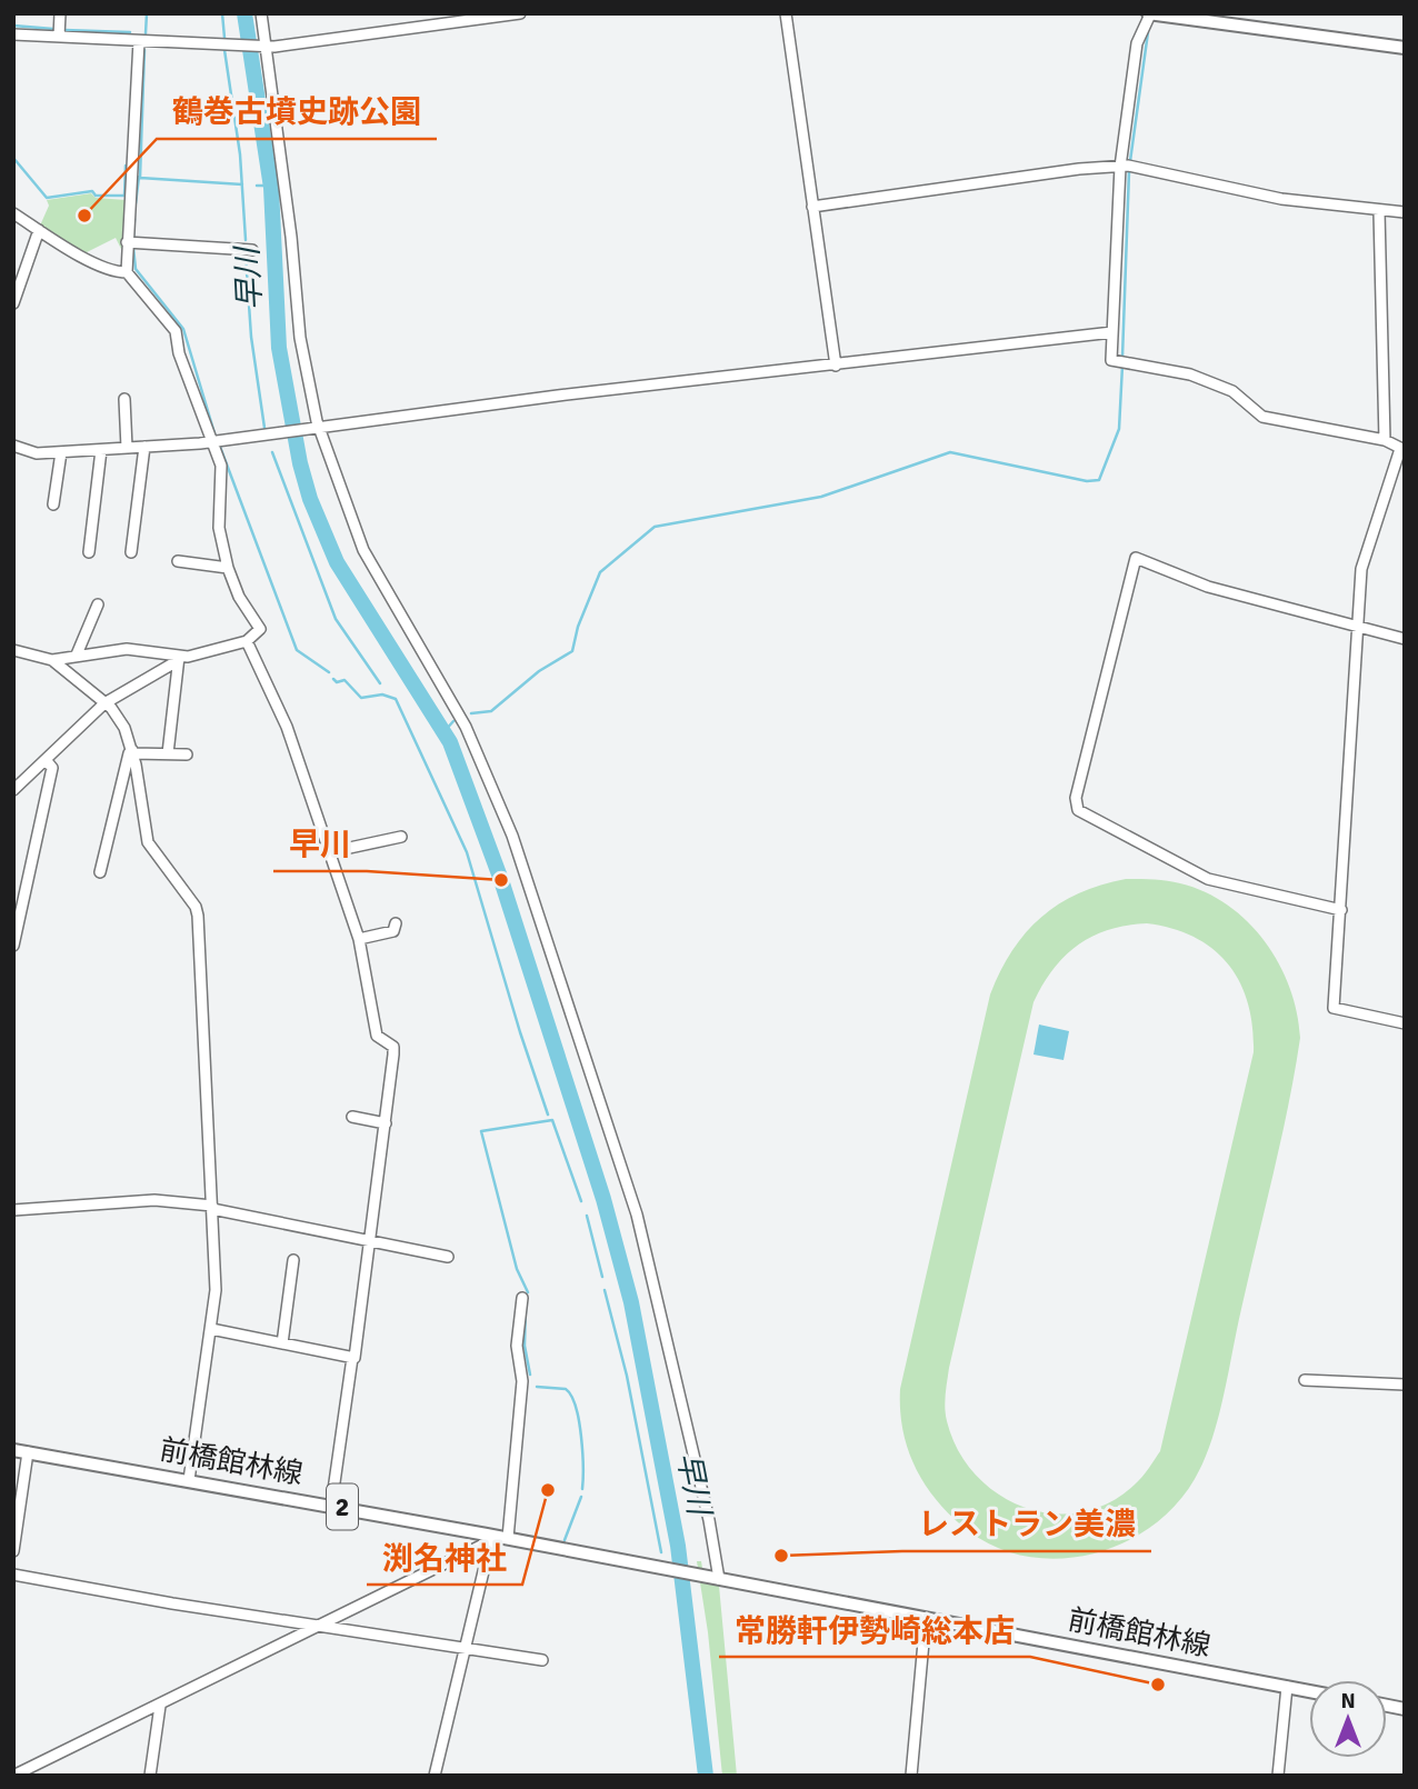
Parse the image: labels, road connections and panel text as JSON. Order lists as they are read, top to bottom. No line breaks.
{"streets":{"main road":["前橋館林線","2"]},"water":["早川"],"places":["鶴巻古墳史跡公園","早川","渕名神社","レストラン美濃","常勝軒伊勢崎総本店"],"north":"top"}
